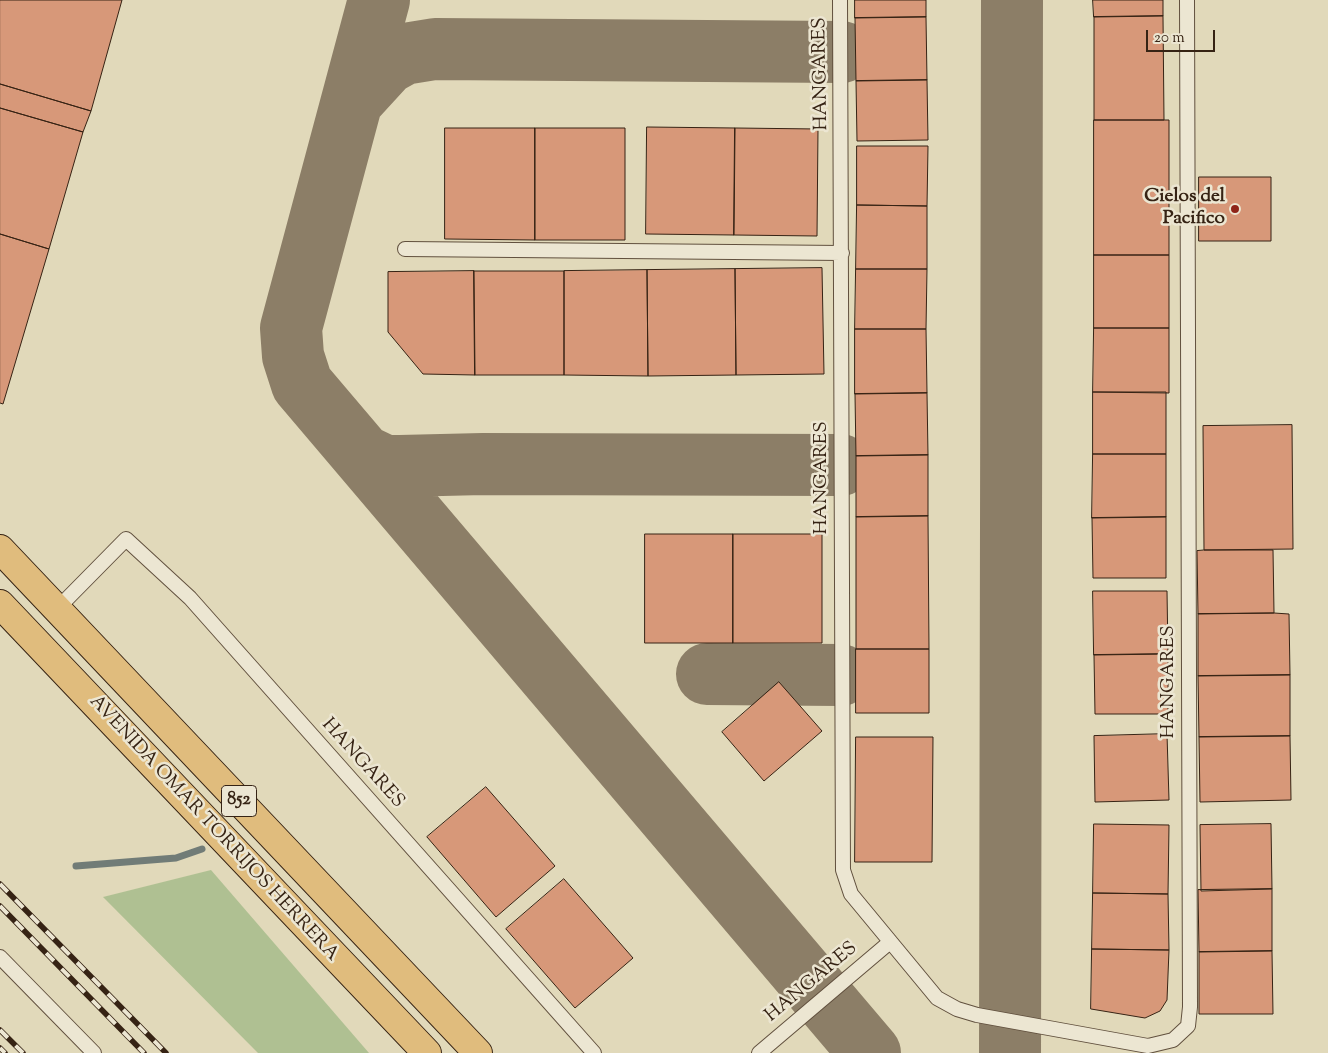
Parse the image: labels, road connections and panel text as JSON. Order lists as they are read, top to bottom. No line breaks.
{"streets":{"main road":["852","AVENIDA OMAR TORRIJOS HERRERA"],"lane":["HANGARES"]},"crossings":[["HANGARES","AVENIDA OMAR TORRIJOS HERRERA"]],"places":["Cielos del Pacifico"],"scale_bar":"20 m"}
